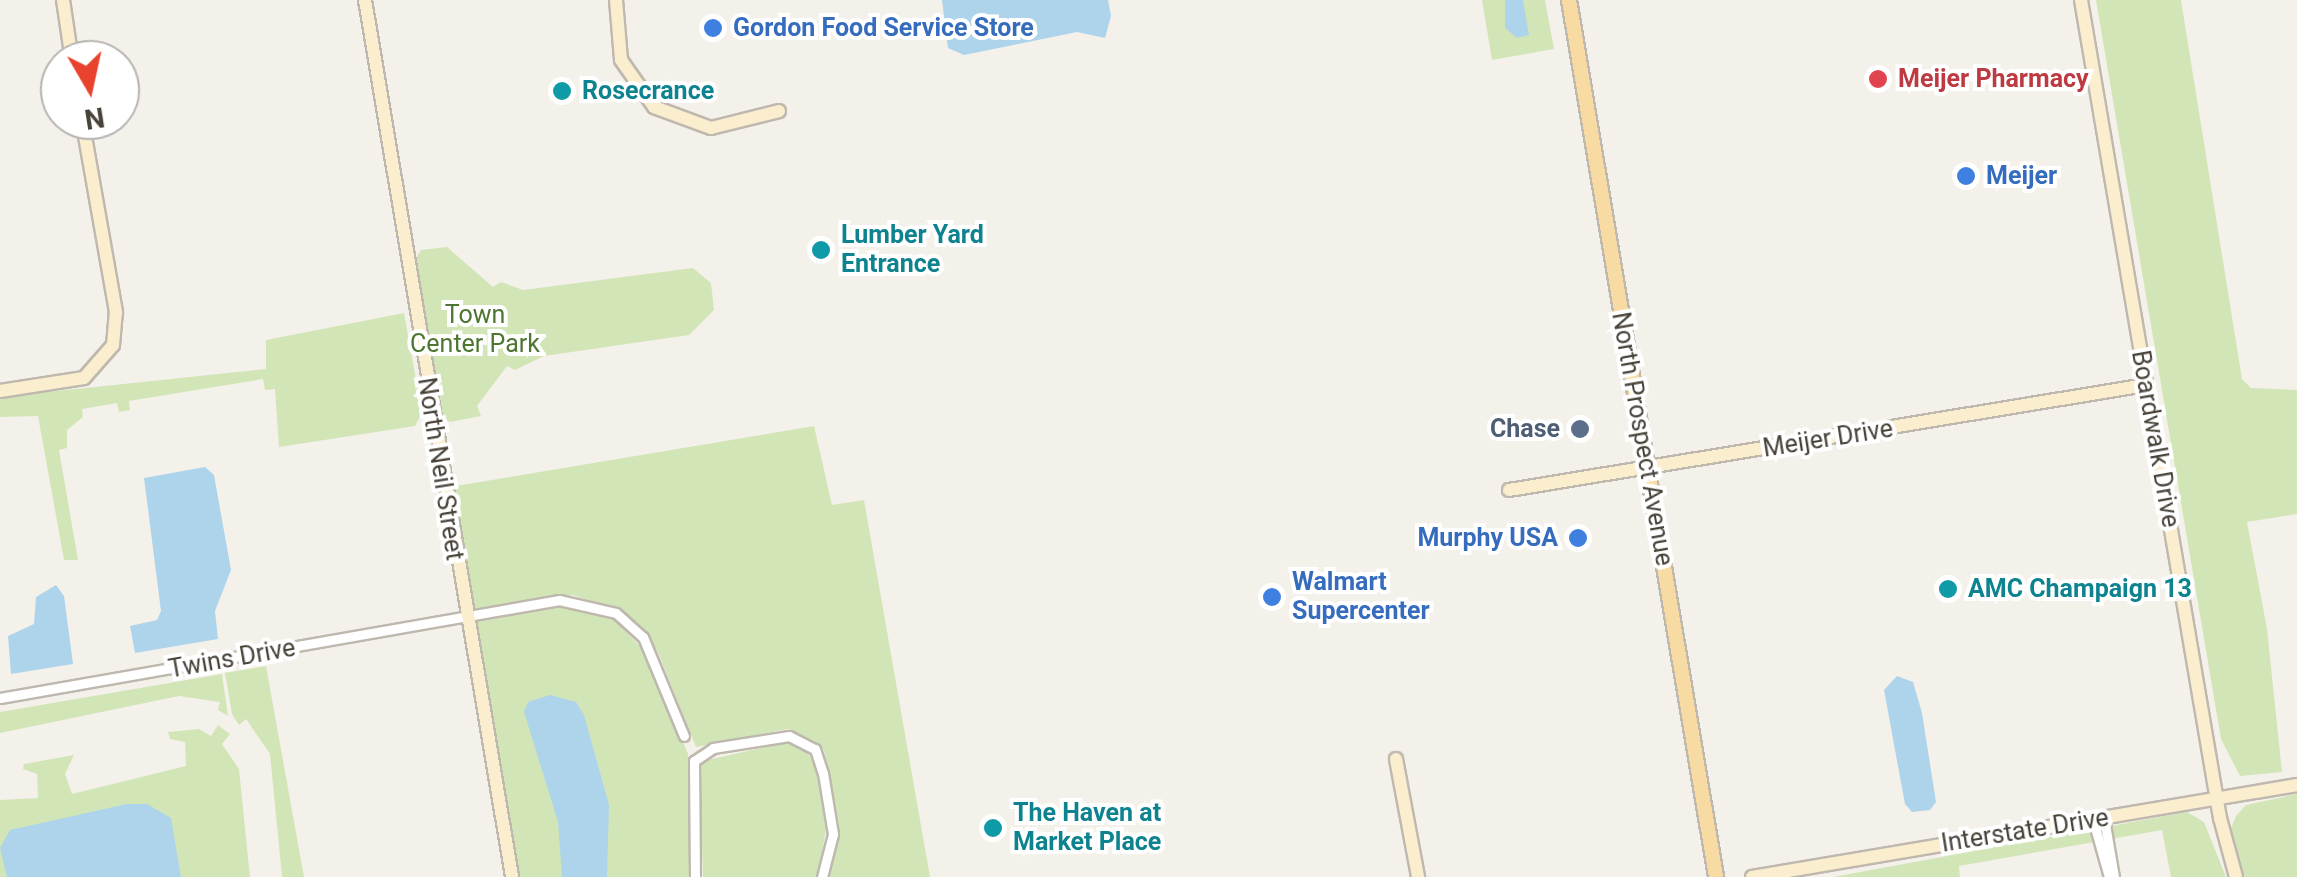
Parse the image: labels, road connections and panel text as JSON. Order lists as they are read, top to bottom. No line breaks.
{"streets":{"main road":["North Prospect Avenue"],"street":["Meijer Drive","Boardwalk Drive","North Neil Street","Twins Drive","Interstate Drive"]},"crossings":[["North Prospect Avenue","Meijer Drive"],["Meijer Drive","Boardwalk Drive"],["Boardwalk Drive","Interstate Drive"],["North Neil Street","Twins Drive"]],"parks":["Town Center Park"],"places":["Gordon Food Service Store","Meijer Pharmacy","Rosecrance","Meijer","Lumber Yard Entrance","Chase","Murphy USA","AMC Champaign 13","Walmart Supercenter","The Haven at Market Place"],"north":"bottom"}
